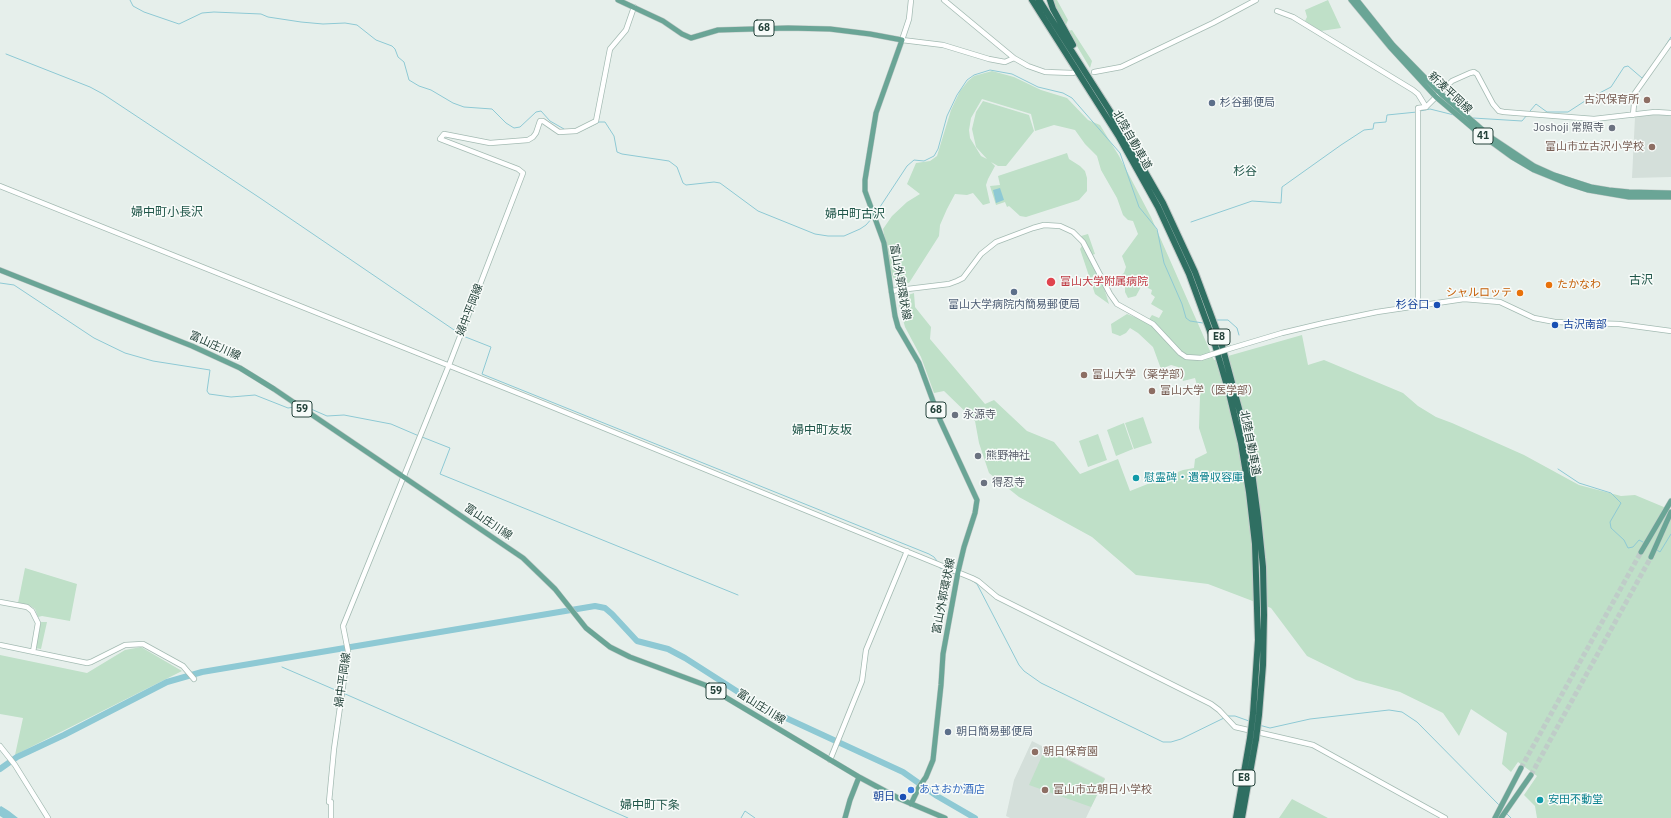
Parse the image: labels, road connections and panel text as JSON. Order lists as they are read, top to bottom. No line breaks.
{"streets":{"highway":["北陸自動車道","E8"],"main road":["68","新湊平岡線","41","富山外郭環状線","富山庄川線","59"],"street":["婦中平岡線"]},"crossings":[["68","富山外郭環状線"],["68","婦中平岡線"],["富山外郭環状線","富山庄川線"],["婦中平岡線","富山庄川線"]],"districts":["杉谷","婦中町小長沢","婦中町古沢","古沢","婦中町友坂","婦中町下条"],"places":["古沢保育所","杉谷郵便局","Joshoji 常照寺","富山市立古沢小学校","富山大学附属病院","たかなわ","富山大学病院内簡易郵便局","シャルロッテ","杉谷口","古沢南部","富山大学（薬学部）","富山大学（医学部）","永源寺","熊野神社","慰霊碑・遺骨収容庫","得忍寺","朝日簡易郵便局","朝日保育園","あさおか酒店","富山市立朝日小学校","朝日","安田不動堂"]}
